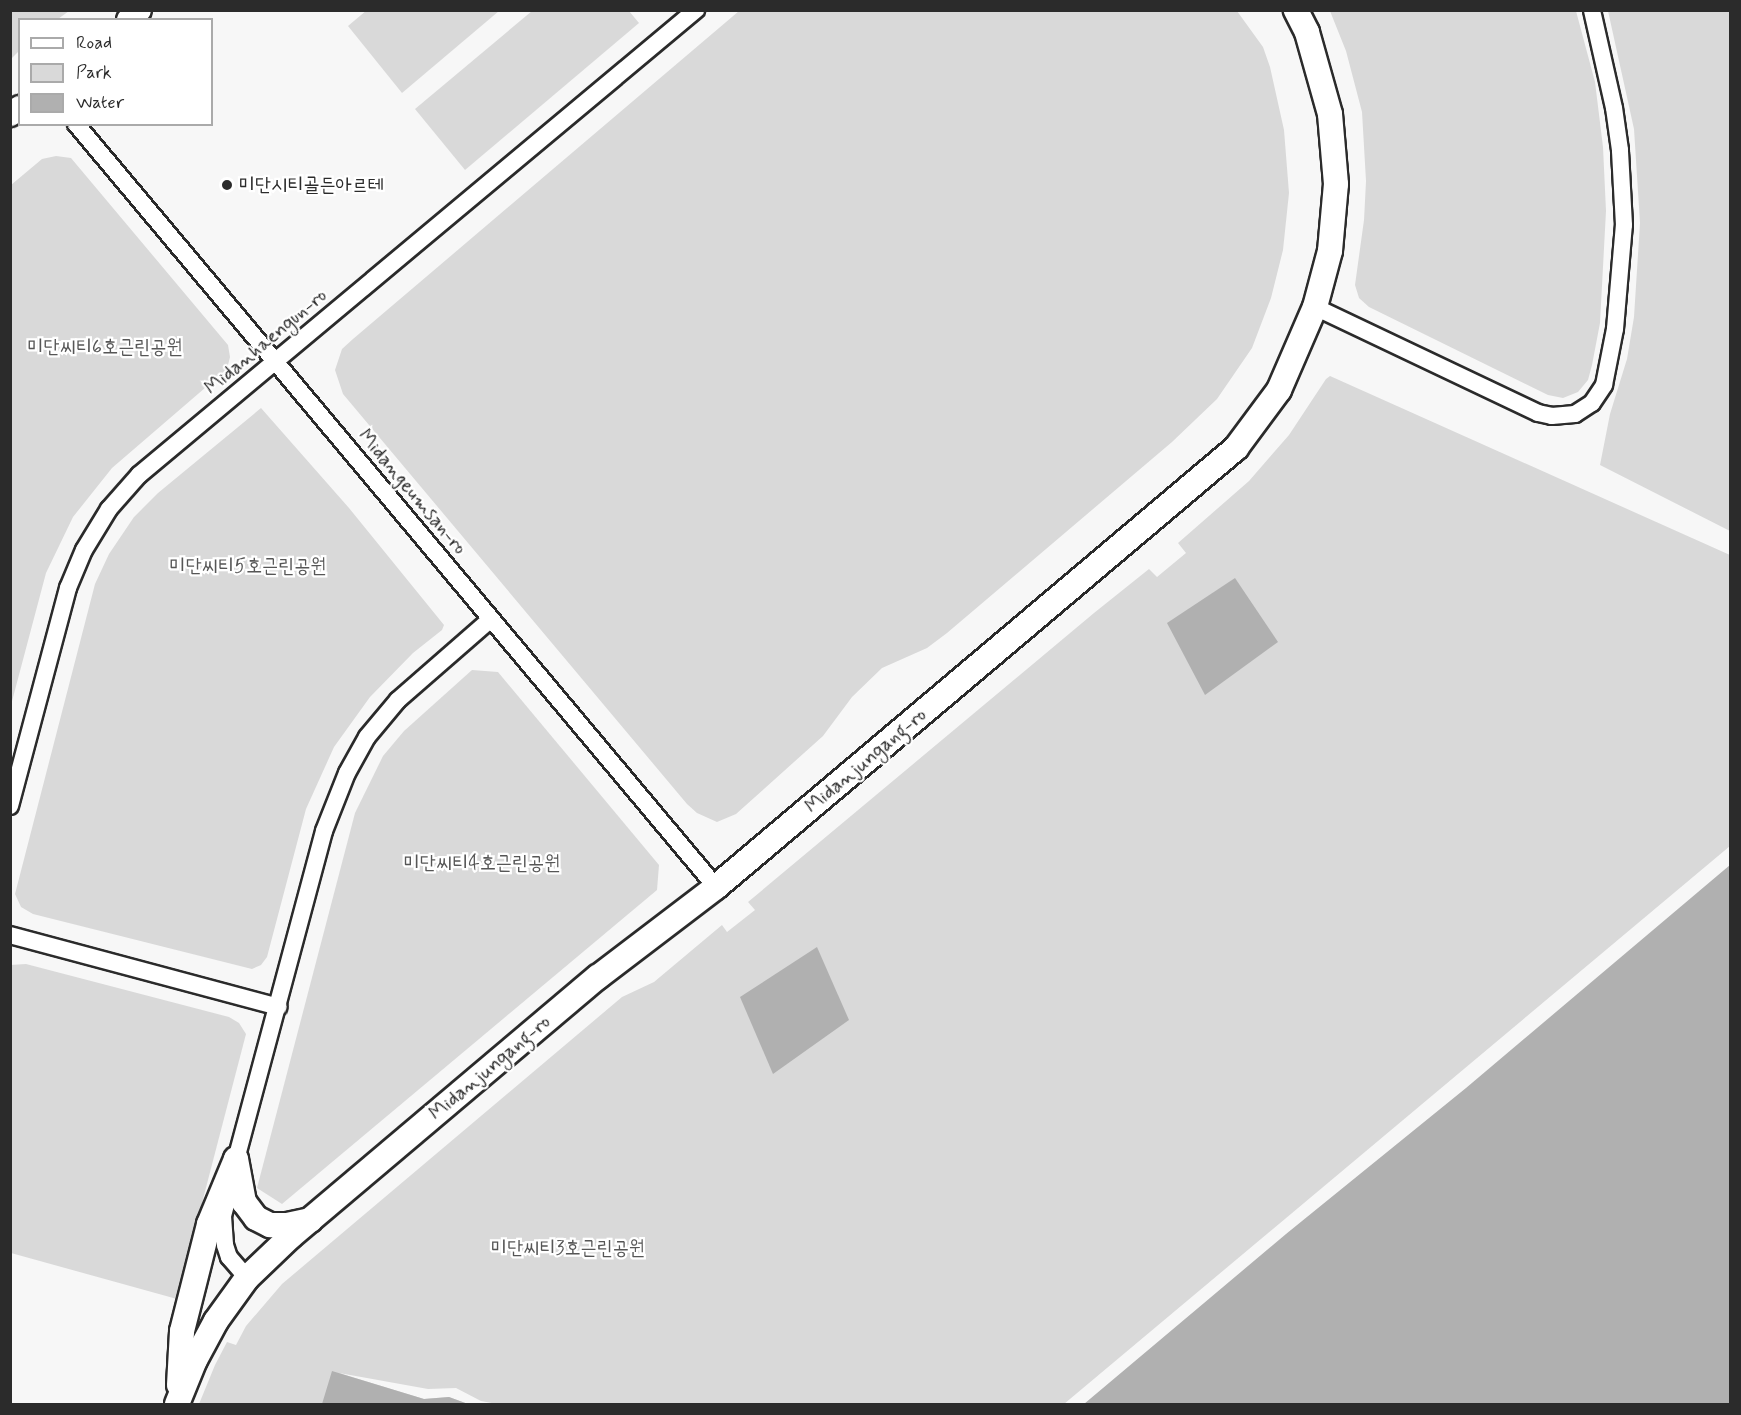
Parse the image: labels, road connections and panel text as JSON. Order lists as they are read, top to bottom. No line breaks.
{"streets":{"street":["Midanhaengun-ro","Midangeumsan-ro","Midanjungang-ro"]},"crossings":[["Midanhaengun-ro","Midangeumsan-ro"],["Midangeumsan-ro","Midanjungang-ro"]],"parks":["미단씨티6호근린공원","미단씨티5호근린공원","미단씨티4호근린공원","미단씨티3호근린공원"],"places":["미단시티골든아르테"],"legend":["Road","Park","Water"]}
